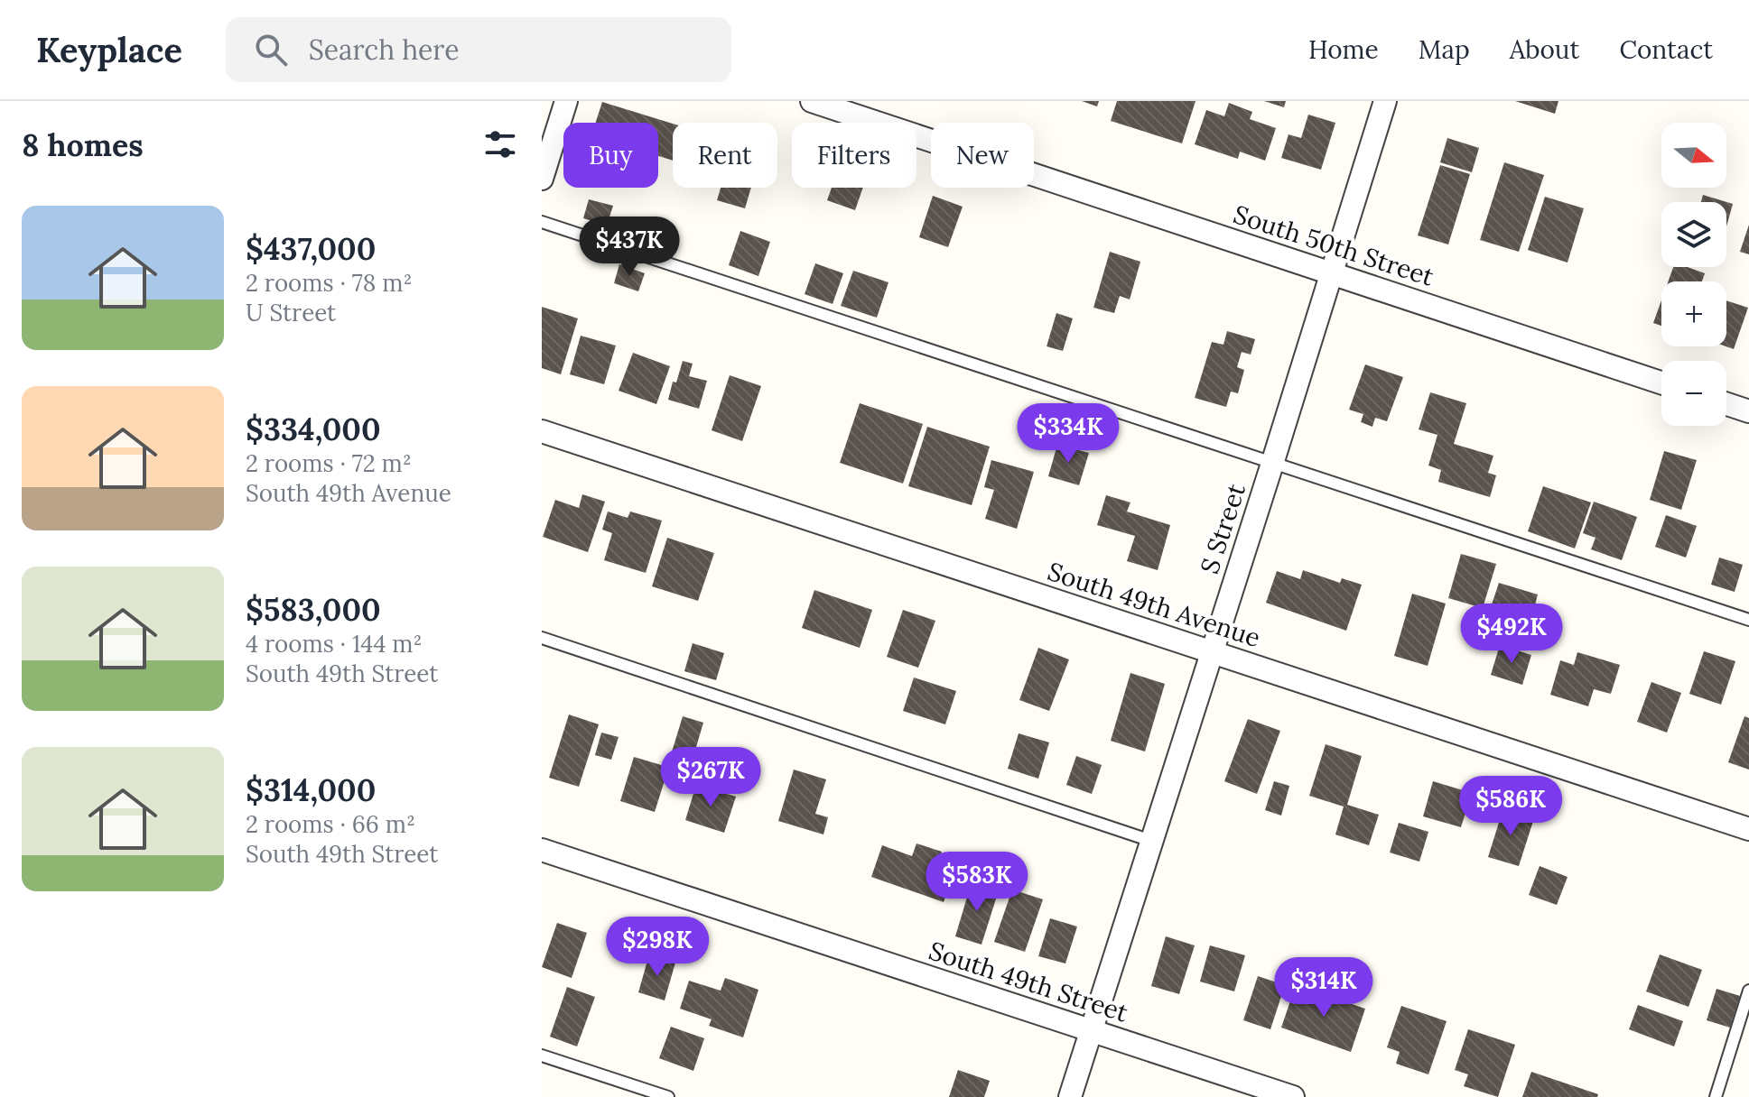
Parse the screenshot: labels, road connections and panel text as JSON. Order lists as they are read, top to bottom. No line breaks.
{"streets":{"street":["South 50th Street","S Street","South 49th Avenue","South 49th Street"]},"crossings":[["South 50th Street","S Street"],["S Street","South 49th Avenue"],["S Street","South 49th Street"]],"north":"right","page":{"header":"Keyplace","search":"Search here","nav":["Home","Map","About","Contact"],"heading":"8 homes","map_buttons":["+","−"],"chip":["Buy","Rent","Filters","New"],"list":[{"name":"$437,000","note":"2 rooms · 78 m² · U Street"},{"name":"$334,000","note":"2 rooms · 72 m² · South 49th Avenue"},{"name":"$583,000","note":"4 rooms · 144 m² · South 49th Street"},{"name":"$314,000","note":"2 rooms · 66 m² · South 49th Street"}],"price":["$437K","$334K","$492K","$267K","$586K","$583K","$298K","$314K"]}}
